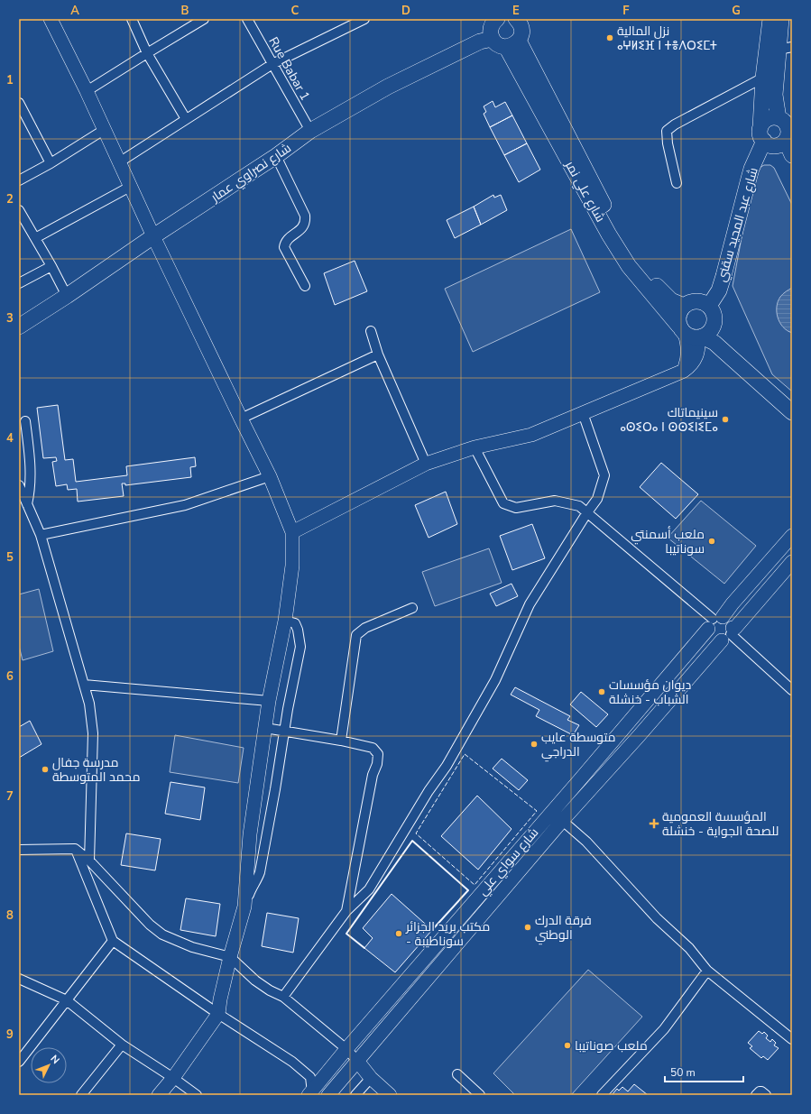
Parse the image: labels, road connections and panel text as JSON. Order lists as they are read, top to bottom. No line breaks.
{"streets":{"main road":["شارع نصراوي عمار","شارع علي نمر","شارع عبد المجيد سقني","شارع سواي علي"],"street":["Rue Babar 1"]},"crossings":[["Rue Babar 1","شارع نصراوي عمار"],["شارع نصراوي عمار","شارع علي نمر"],["شارع علي نمر","شارع عبد المجيد سقني"]],"places":{"other":["نزل المالية ⴰⵖⵍⵉⴼ ⵏ ⵜⴻⴷⵔⵉⵎⵜ","سينيماتاك ⴰⵙⵉⵔⴰ ⵏ ⵙⵙⵉⵏⵉⵎⴰ","ملعب أسمنتي سوناتيبا","ديوان مؤسسات الشباب - خنشلة","متوسطة عايب الدراجي","مدرسة جفال محمد المتوسطة","فرقة الدرك الوطني","مكتب بريد الجزائر - سوناطيبة","ملعب صوناتيبا"],"health":["المؤسسة العمومية للصحة الجواية - خنشلة"]},"scale_bar":"50 m","north":"top right","grid":{"columns":["A","B","C","D","E","F","G"],"rows":["1","2","3","4","5","6","7","8","9"]}}
